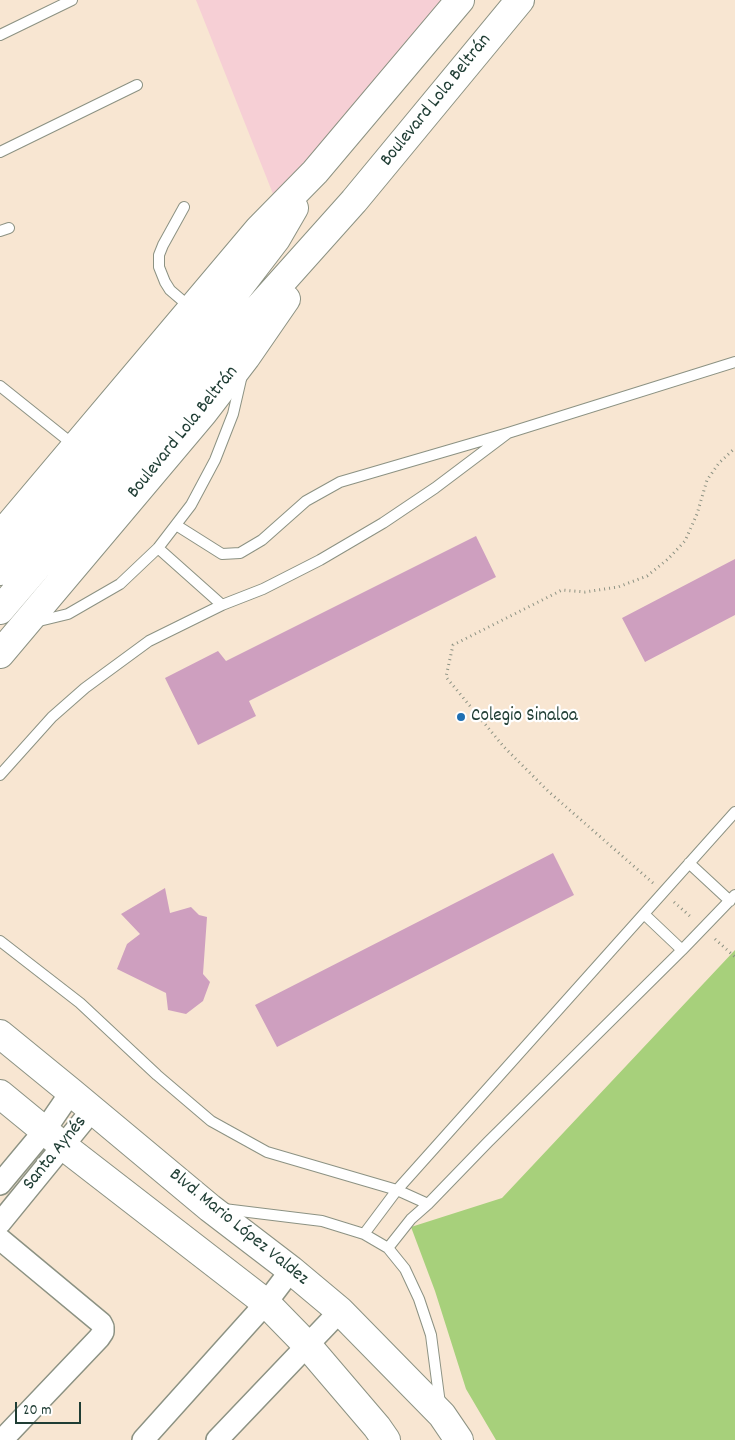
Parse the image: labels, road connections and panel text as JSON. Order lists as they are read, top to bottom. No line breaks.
{"streets":{"main road":["Boulevard Lola Beltrán","Blvd. Mario López Valdez"],"street":["Santa Aynés"]},"crossings":[["Santa Aynés","Blvd. Mario López Valdez"]],"places":["Colegio Sinaloa"],"scale_bar":"20 m"}
